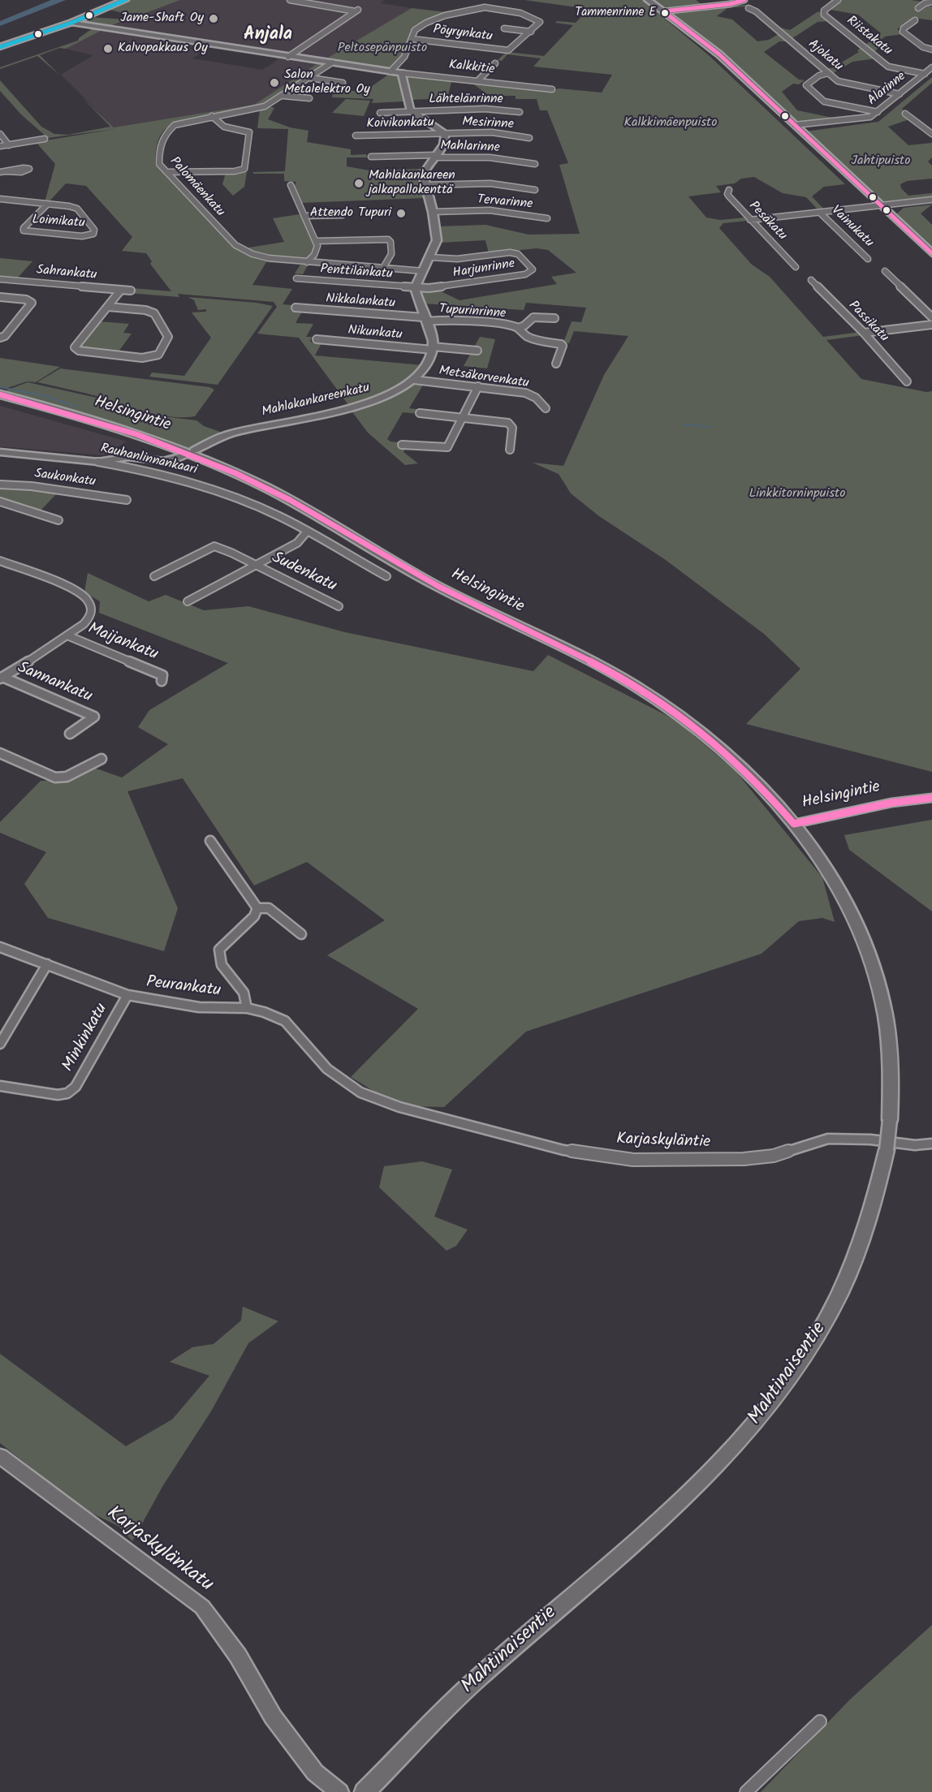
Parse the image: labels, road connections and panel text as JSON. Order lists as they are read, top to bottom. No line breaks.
{"streets":{"main road":["Helsingintie","Mahtinaisentie"],"street":["Pöyrynkatu","Riistakatu","Ajokatu","Kalkkitie","Alarinne","Lähtelänrinne","Koivikonkatu","Mesirinne","Mahlarinne","Palomäenkatu","Tervarinne","Pesäkatu","Loimikatu","Vainukatu","Harjunrinne","Penttilänkatu","Sahrankatu","Nikkalankatu","Tupurinrinne","Passikatu","Nikunkatu","Metsäkorvenkatu","Mahlakankareenkatu","Rauhanlinnankaari","Saukonkatu","Sudenkatu","Maijankatu","Sannankatu","Peurankatu","Minkinkatu","Karjaskyläntie","Karjaskylänkatu"]},"crossings":[["Riistakatu","Alarinne"],["Ajokatu","Alarinne"],["Kalkkitie","Palomäenkatu"],["Koivikonkatu","Mesirinne"],["Harjunrinne","Penttilänkatu"],["Nikkalankatu","Tupurinrinne"],["Nikunkatu","Mahlakankareenkatu"],["Metsäkorvenkatu","Mahlakankareenkatu"],["Helsingintie","Mahtinaisentie"],["Peurankatu","Minkinkatu"],["Peurankatu","Karjaskyläntie"]],"districts":["Anjala"],"parks":["Peltosepänpuisto","Kalkkimäenpuisto","Jahtipuisto","Linkkitorninpuisto"],"places":["Tammenrinne E","Jame-Shaft Oy","Kalvopakkaus Oy","Salon Metalelektro Oy","Mahlakankareen jalkapallokenttä","Attendo Tupuri"]}
